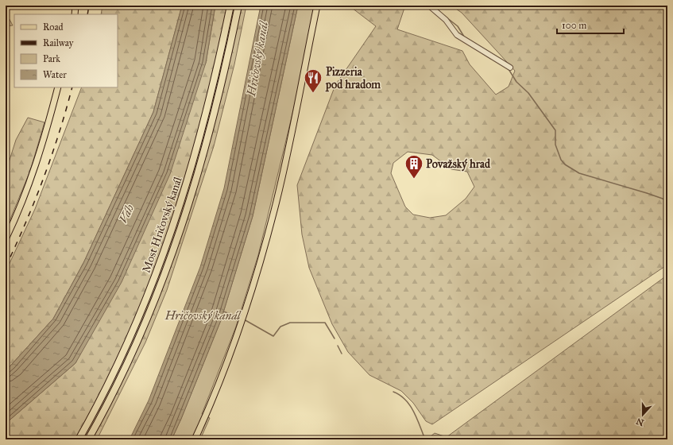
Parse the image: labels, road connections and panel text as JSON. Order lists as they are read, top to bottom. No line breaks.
{"streets":{"highway":["Most Hričovský kanál"]},"water":["Hričovský kanál","Váh"],"places":{"restaurant":["Pizzeria pod hradom"],"building":["Považský hrad"]},"legend":["Road","Railway","Park","Water"],"scale_bar":"100 m","north":"bottom"}
